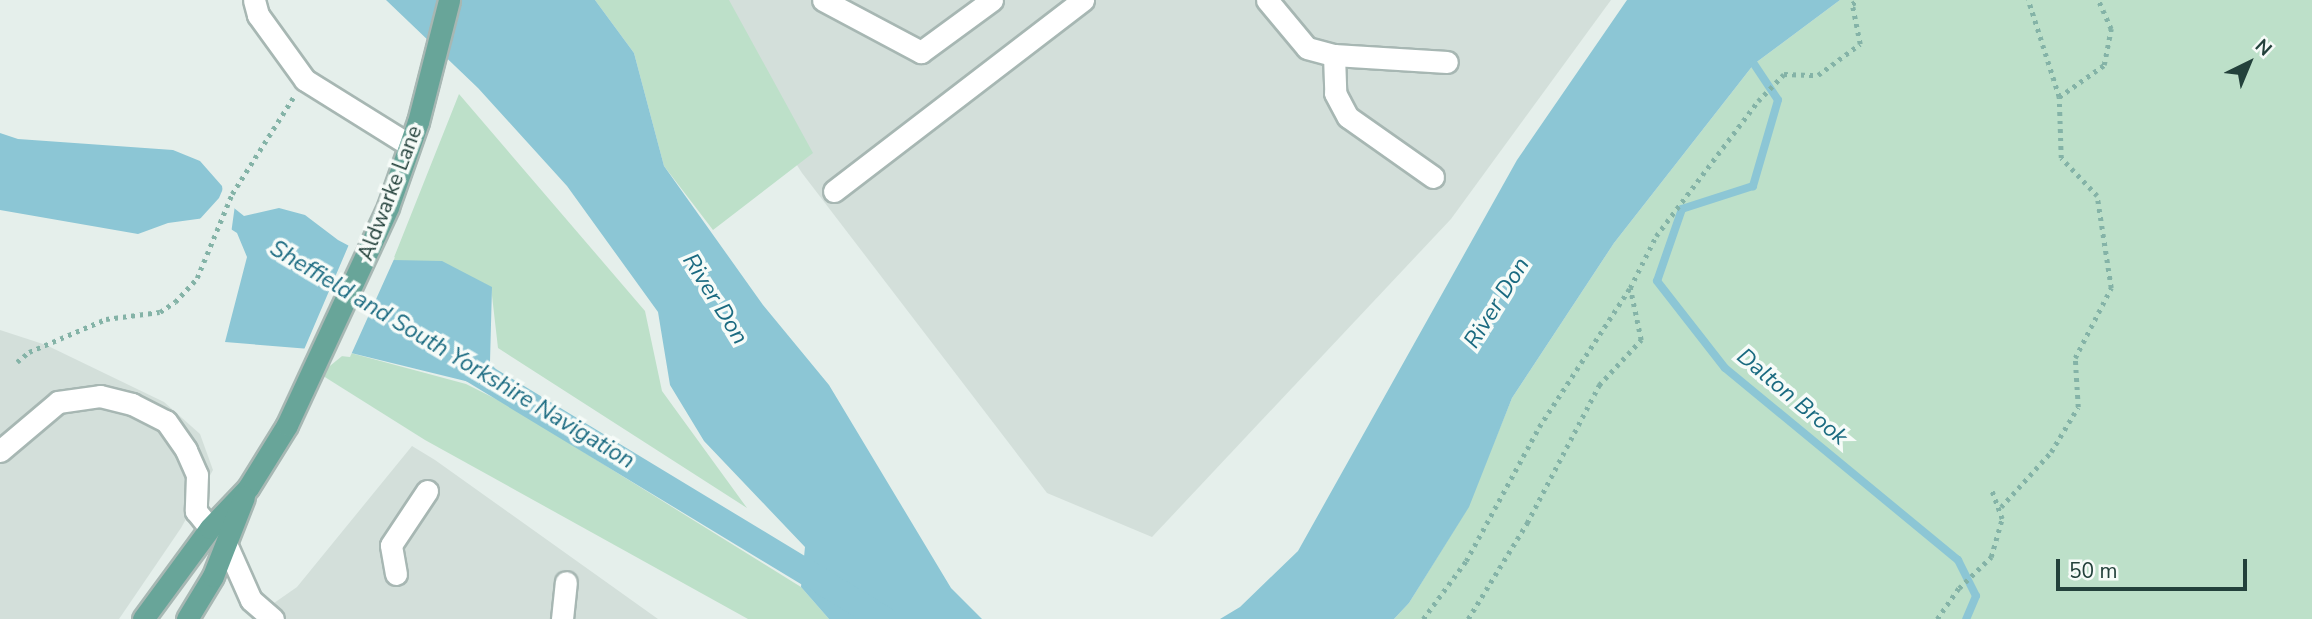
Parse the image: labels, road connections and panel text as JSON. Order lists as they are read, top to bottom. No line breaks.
{"streets":{"main road":["Aldwarke Lane"]},"water":["River Don","Sheffield and South Yorkshire Navigation","Dalton Brook"],"scale_bar":"50 m","north":"top right"}
